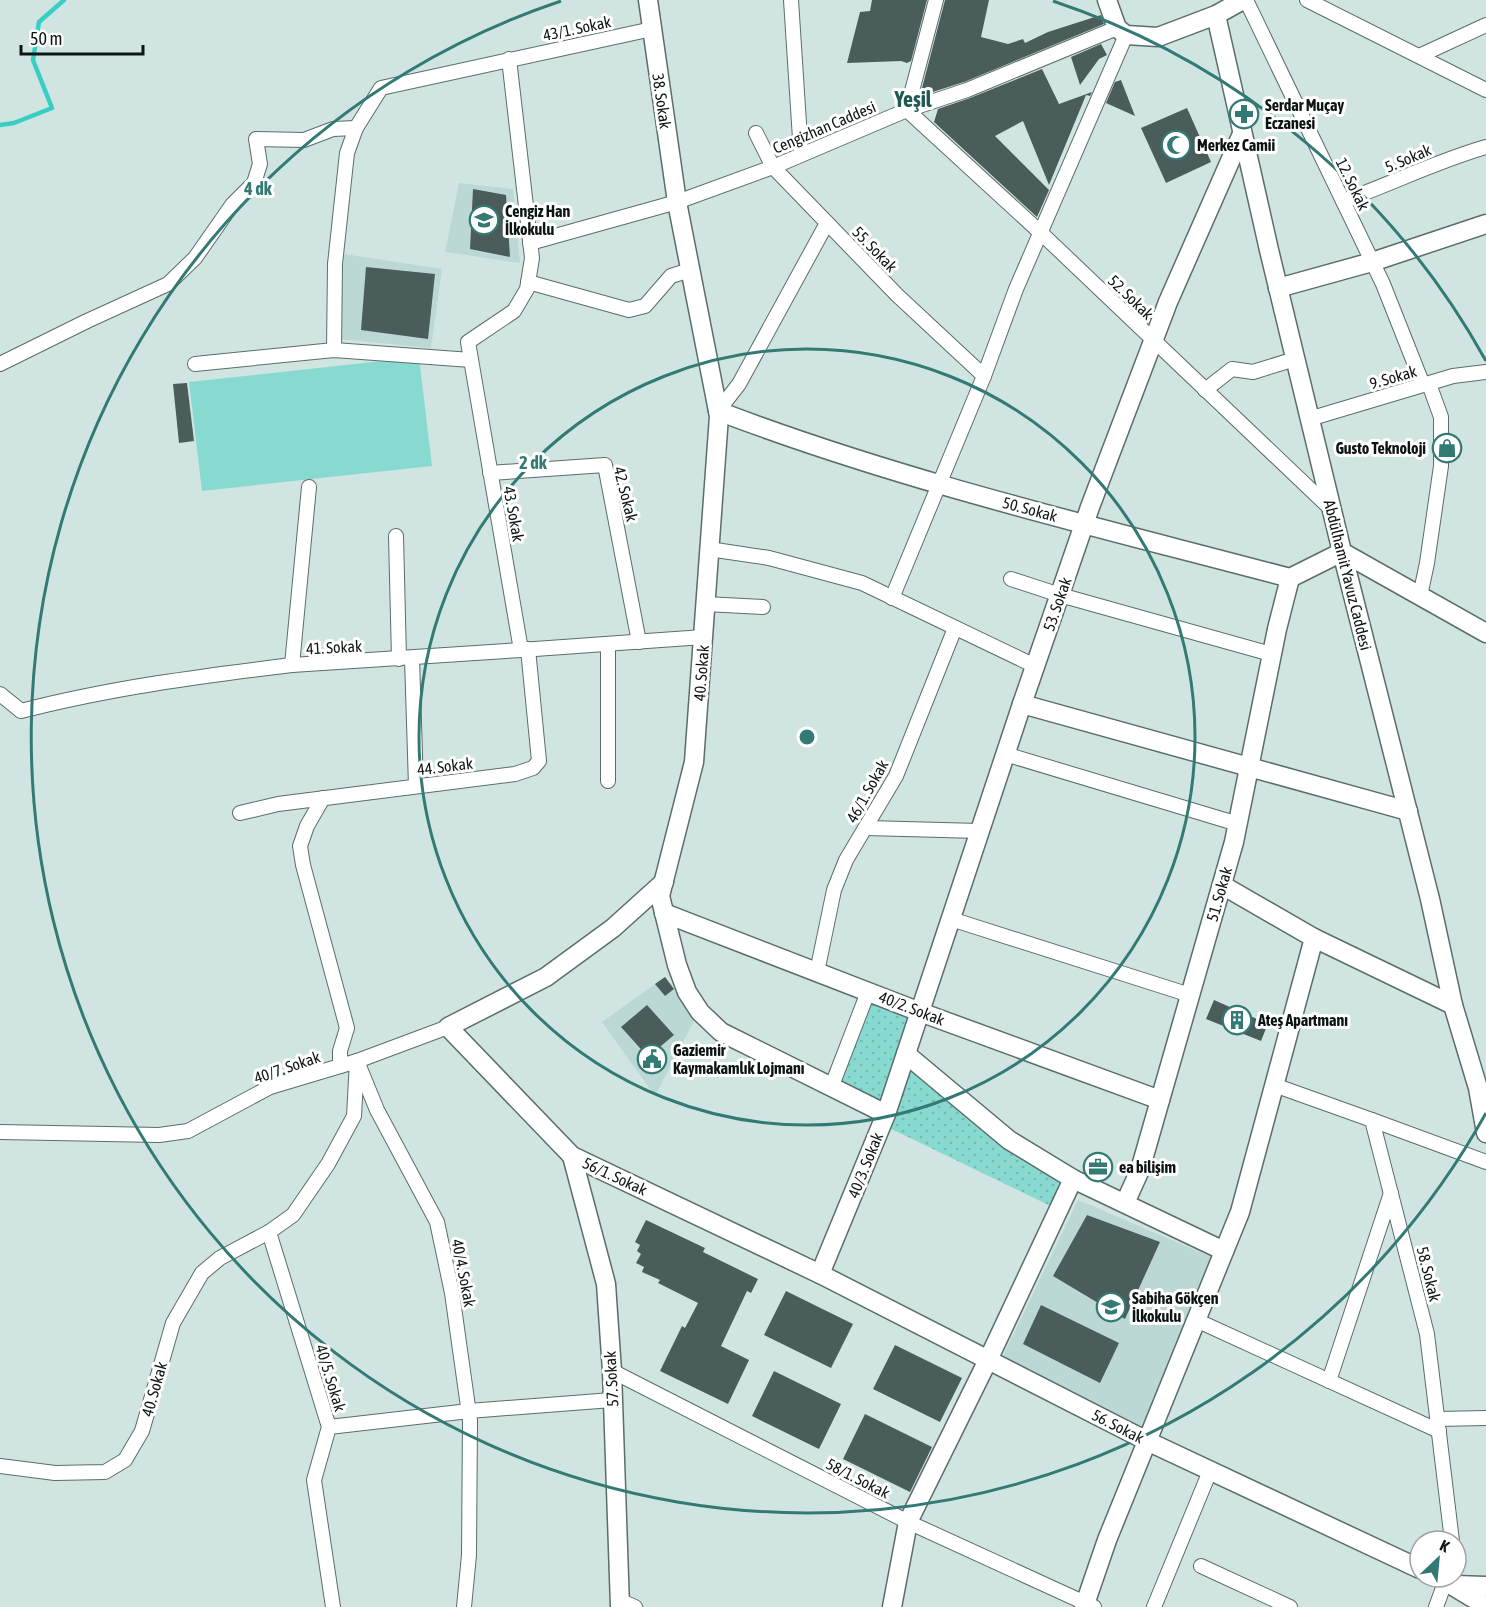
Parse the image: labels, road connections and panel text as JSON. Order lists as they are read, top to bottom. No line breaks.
{"streets":{"street":["43/1. Sokak","38. Sokak","Cengizhan Caddesi","5. Sokak","12. Sokak","55. Sokak","52. Sokak","9. Sokak","42. Sokak","50. Sokak","43. Sokak","Abdülhamit Yavuz Caddesi","53. Sokak","41. Sokak","40. Sokak","44. Sokak","46/1. Sokak","51. Sokak","40/2. Sokak","40/7. Sokak","40/3. Sokak","56/1. Sokak","40/4. Sokak","58. Sokak","40/5. Sokak","57. Sokak","56. Sokak","58/1. Sokak"]},"crossings":[["43/1. Sokak","38. Sokak"],["38. Sokak","Cengizhan Caddesi"],["38. Sokak","40. Sokak"],["Cengizhan Caddesi","55. Sokak"],["Cengizhan Caddesi","52. Sokak"],["Cengizhan Caddesi","40. Sokak"],["5. Sokak","12. Sokak"],["12. Sokak","9. Sokak"],["52. Sokak","Abdülhamit Yavuz Caddesi"],["52. Sokak","53. Sokak"],["9. Sokak","Abdülhamit Yavuz Caddesi"],["42. Sokak","43. Sokak"],["42. Sokak","41. Sokak"],["50. Sokak","53. Sokak"],["50. Sokak","40. Sokak"],["50. Sokak","51. Sokak"],["43. Sokak","41. Sokak"],["43. Sokak","44. Sokak"],["Abdülhamit Yavuz Caddesi","53. Sokak"],["53. Sokak","40/2. Sokak"],["53. Sokak","40/3. Sokak"],["41. Sokak","40. Sokak"],["41. Sokak","44. Sokak"],["40. Sokak","40/3. Sokak"],["40. Sokak","40/5. Sokak"],["46/1. Sokak","40/2. Sokak"],["51. Sokak","40/2. Sokak"],["40/2. Sokak","40/3. Sokak"],["40/7. Sokak","40/4. Sokak"],["40/3. Sokak","56/1. Sokak"],["40/3. Sokak","56. Sokak"],["56/1. Sokak","57. Sokak"],["56/1. Sokak","56. Sokak"],["57. Sokak","58/1. Sokak"]],"districts":["Yeşil"],"places":{"pharmacy":["Serdar Muçay Eczanesi"],"mosque":["Merkez Camii"],"school or university":["Cengiz Han İlkokulu","Sabiha Gökçen İlkokulu"],"shop":["Gusto Teknoloji"],"building":["Ateş Apartmanı"],"public building":["Gaziemir Kaymakamlık Lojmanı"],"office":["ea bilişim"]},"scale_bar":"50 m","north":"top right","rings":["4 dk","2 dk"]}
